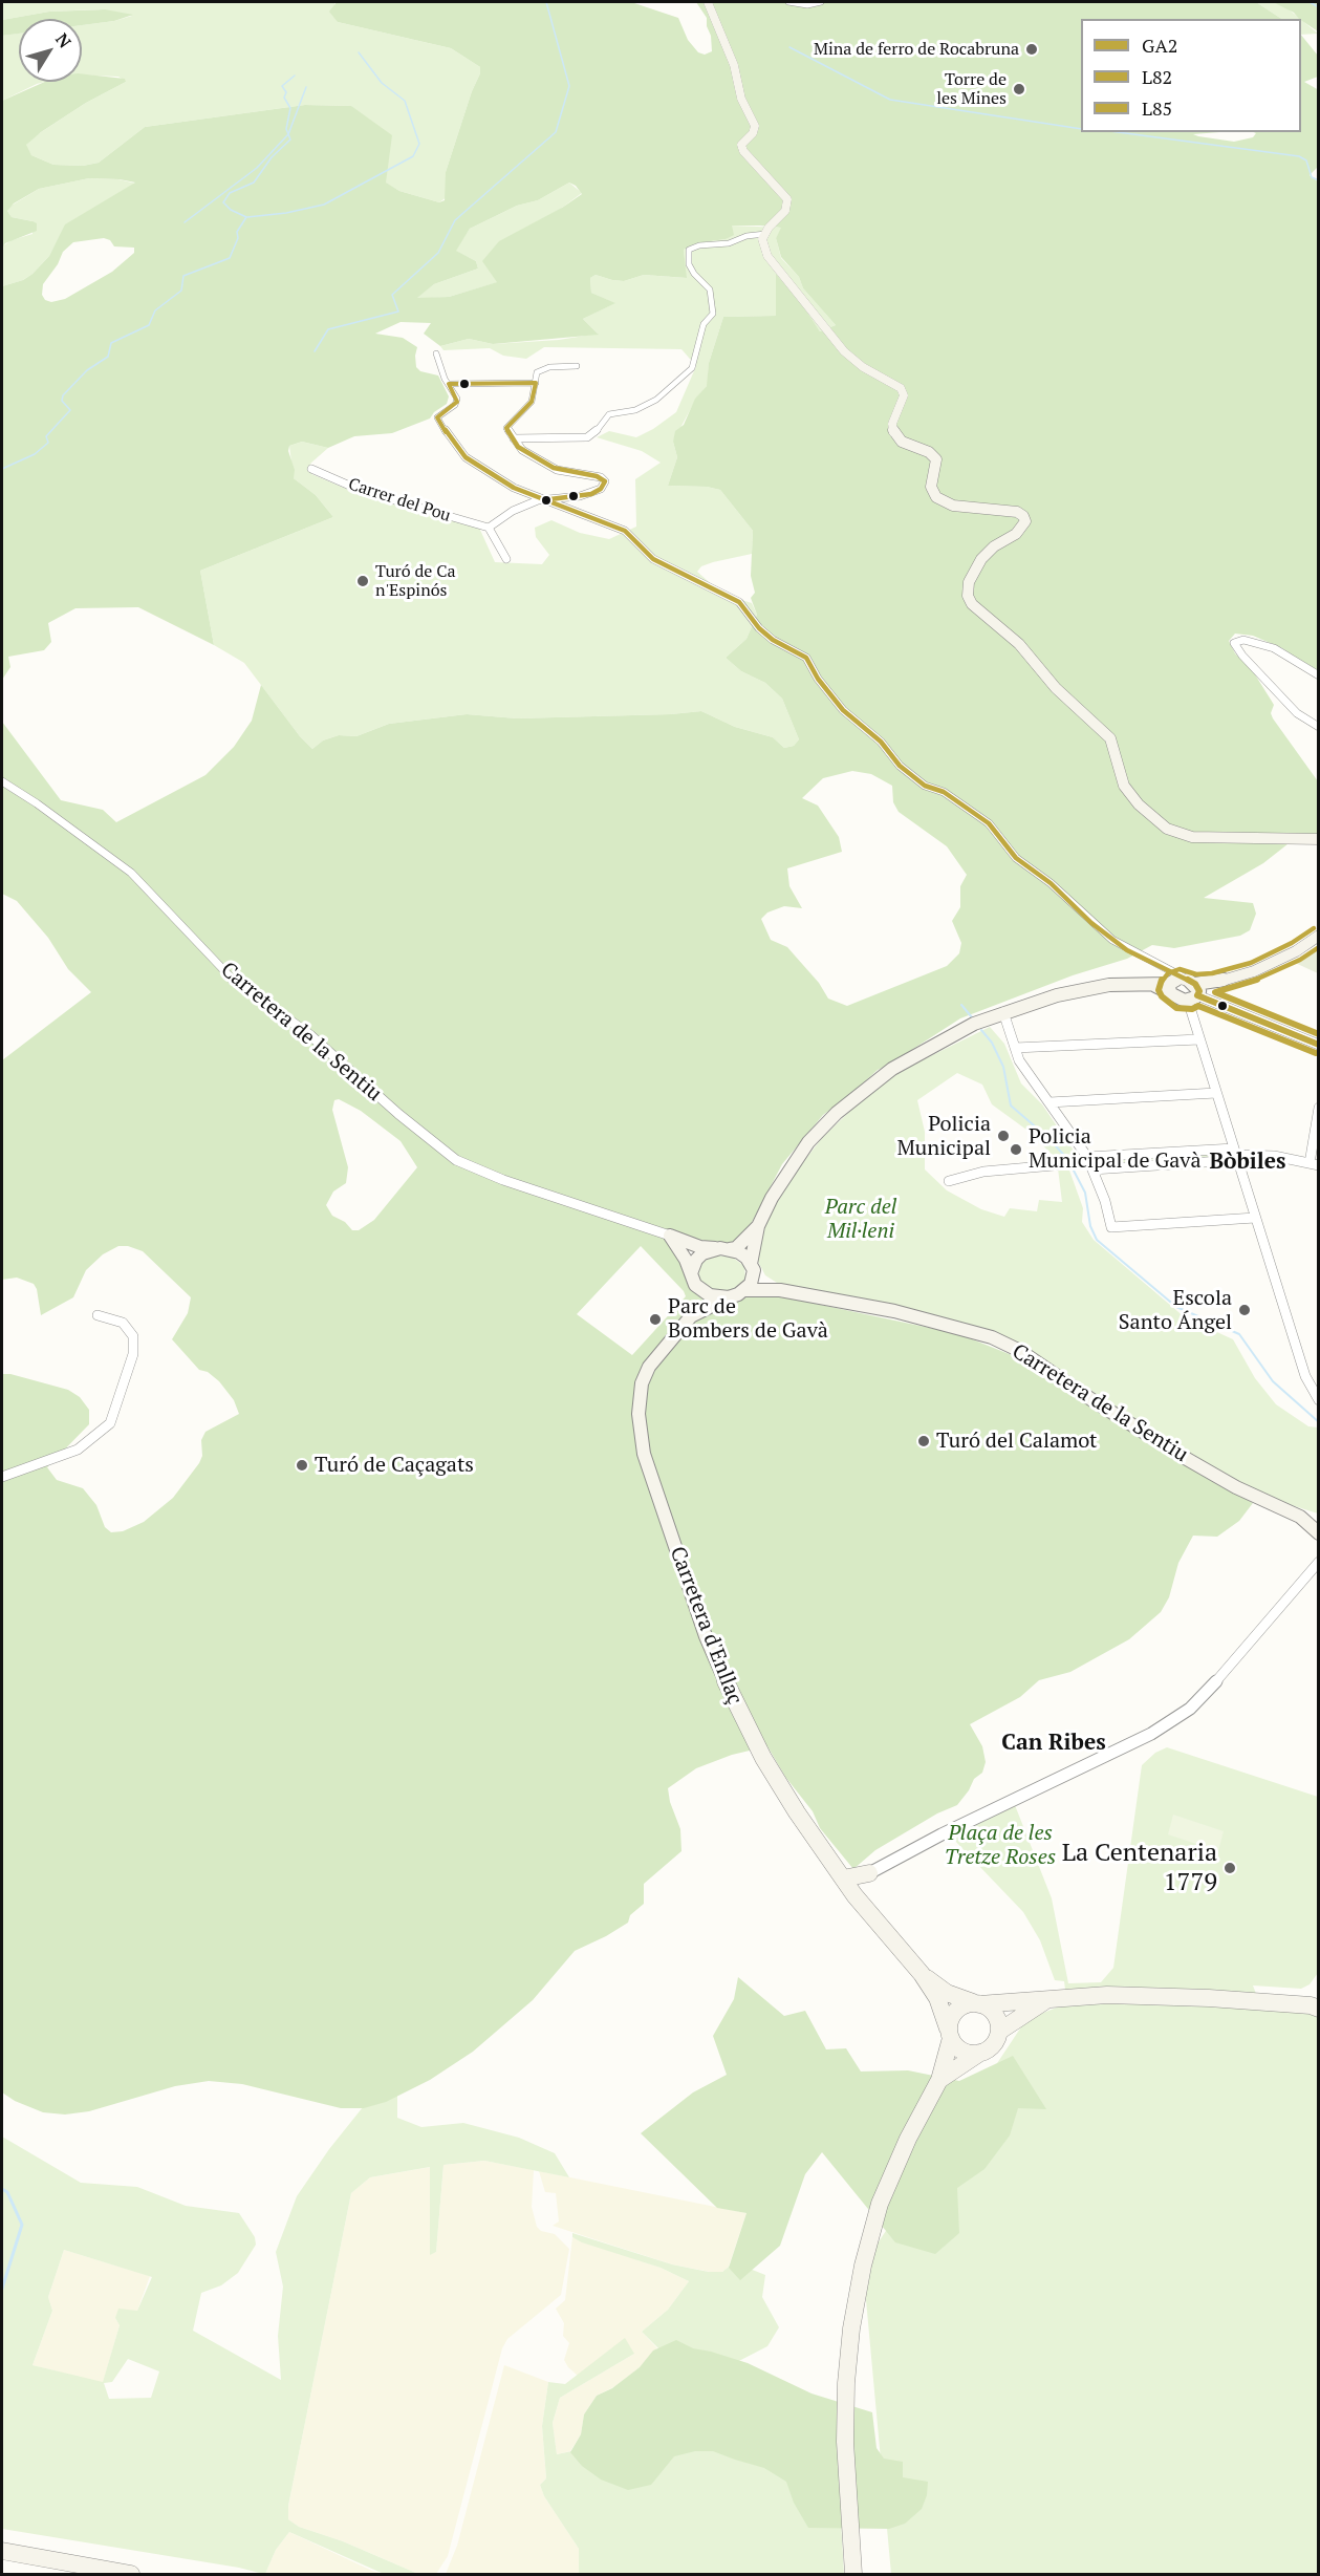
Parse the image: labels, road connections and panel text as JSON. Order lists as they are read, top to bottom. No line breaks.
{"streets":{"street":["Carrer del Pou","Carretera de la Sentiu","Carretera d'Enllaç"]},"crossings":[["Carretera de la Sentiu","Carretera d'Enllaç"]],"districts":["Bòbiles","Can Ribes"],"parks":["Parc del Mil·leni","Plaça de les Tretze Roses"],"places":["Mina de ferro de Rocabruna","Torre de les Mines","Turó de Ca n'Espinós","Policia Municipal","Policia Municipal de Gavà","Escola Santo Ángel","Parc de Bombers de Gavà","Turó del Calamot","Turó de Caçagats","La Centenaria 1779"],"lines":["transit line GA2","transit line L82","transit line L85"],"legend":["GA2","L82","L85"],"north":"top right"}
